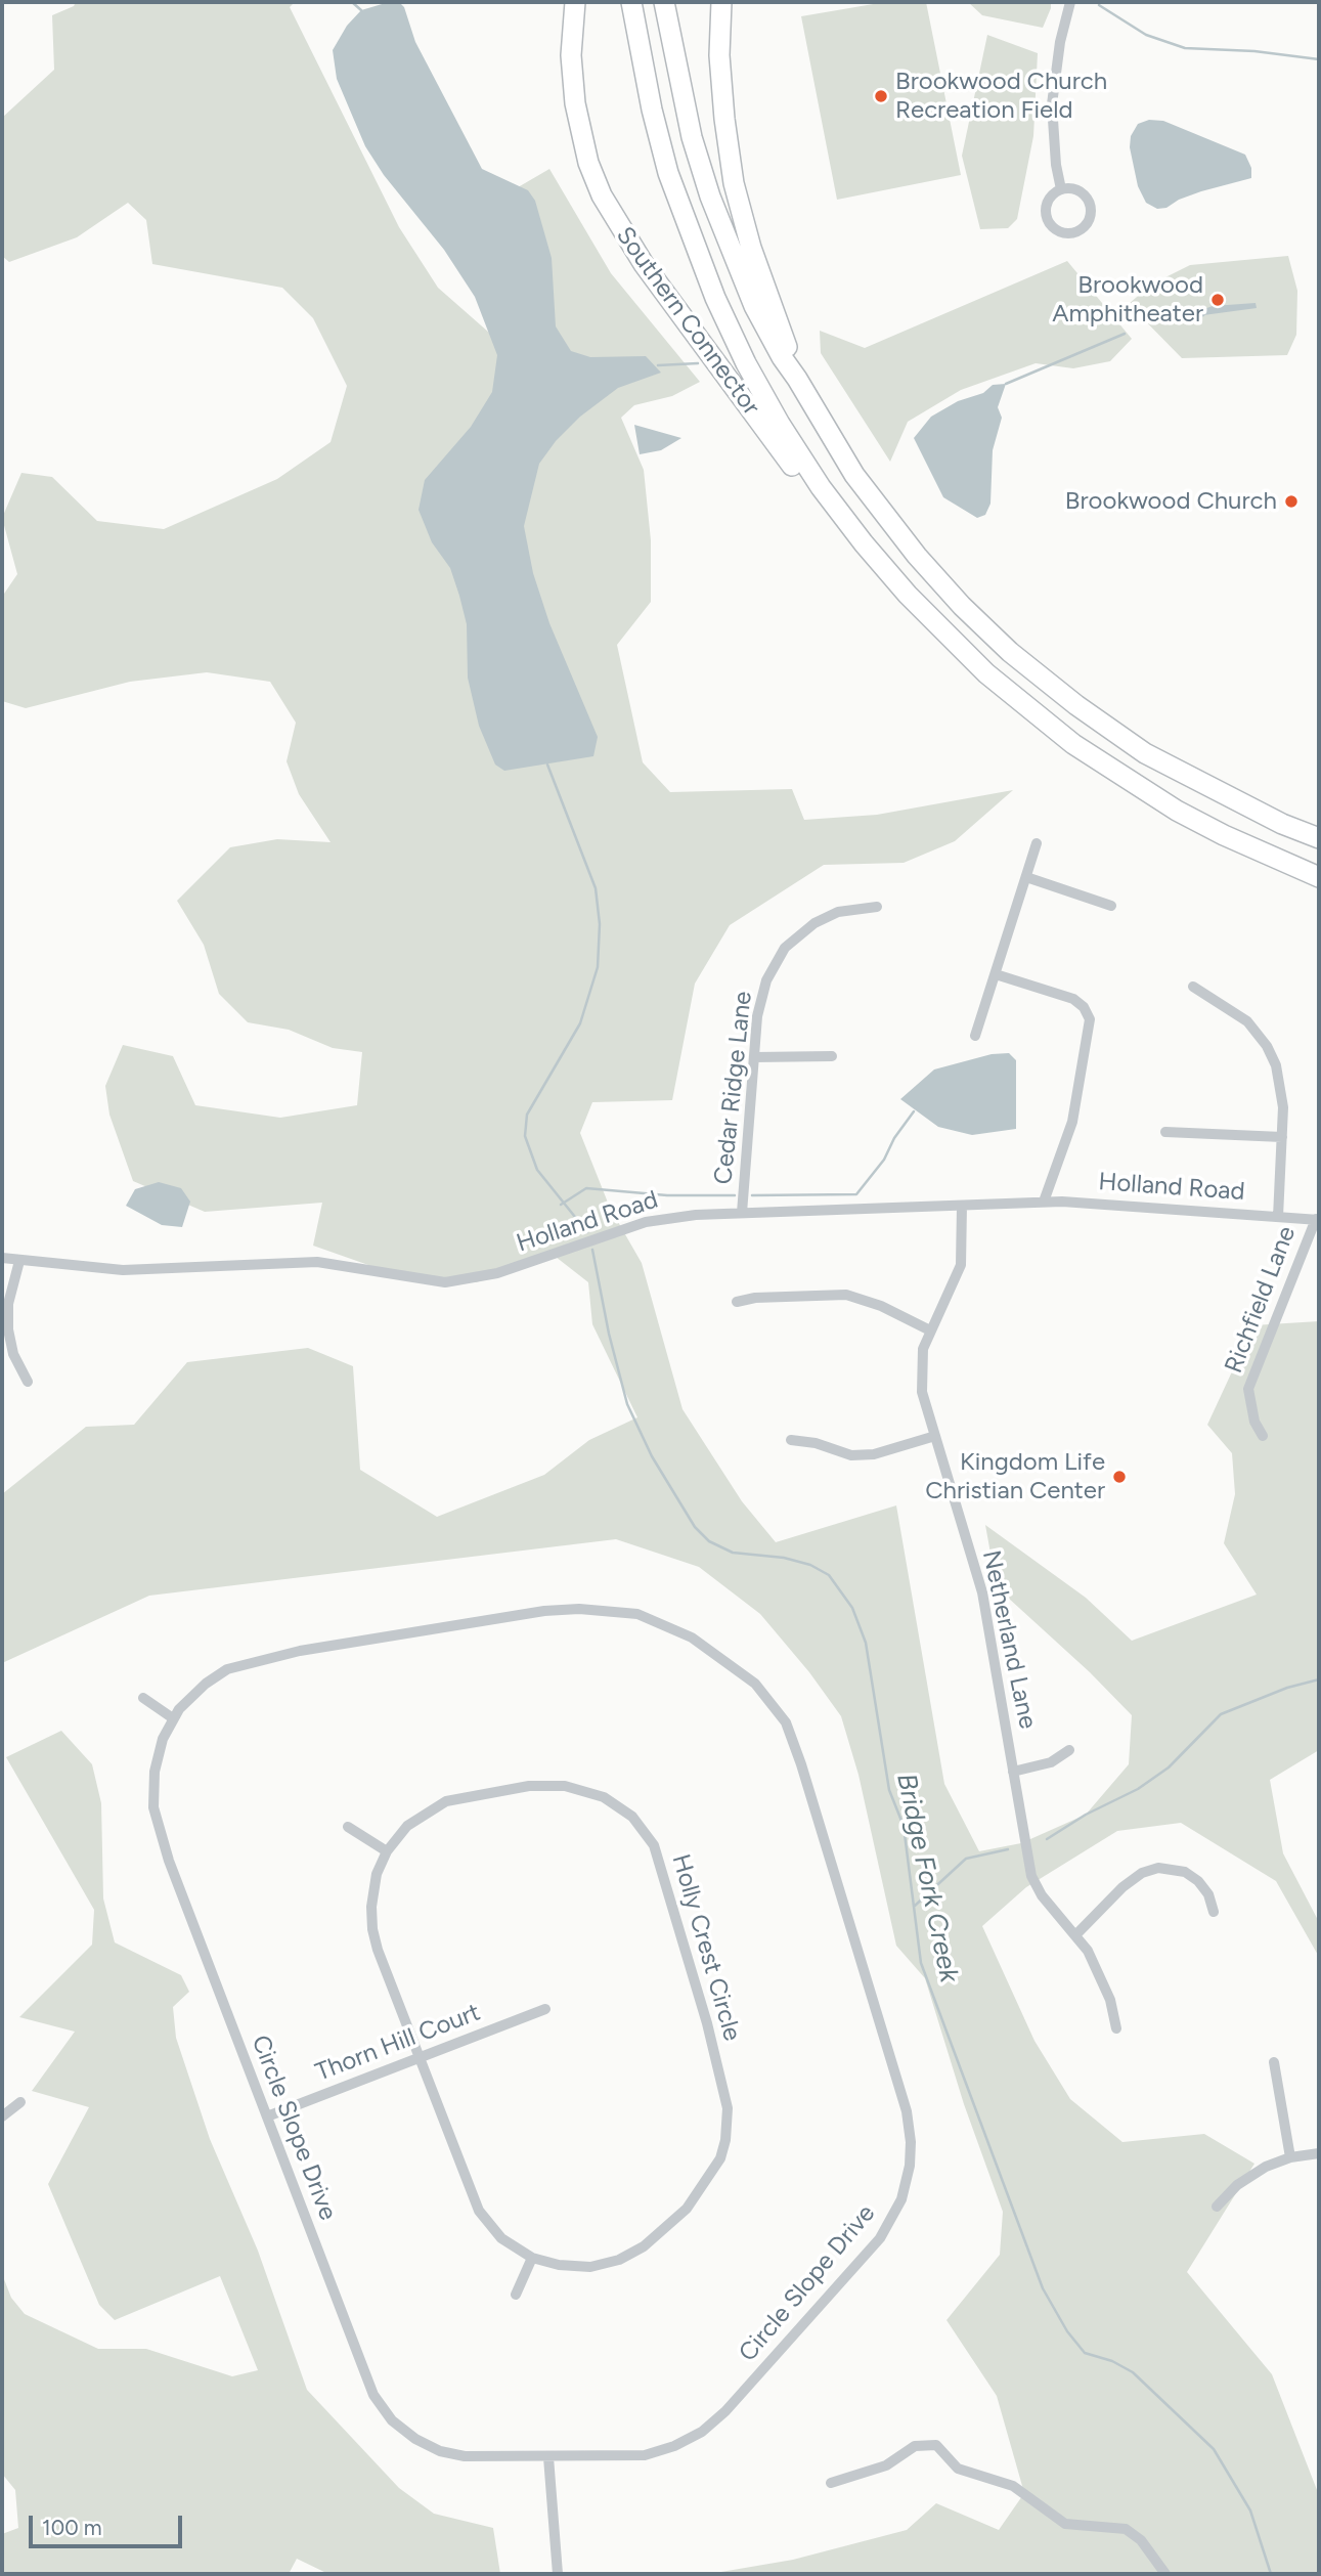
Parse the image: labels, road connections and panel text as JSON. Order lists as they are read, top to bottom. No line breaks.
{"streets":{"highway":["Southern Connector"],"street":["Cedar Ridge Lane","Holland Road","Richfield Lane","Netherland Lane","Holly Crest Circle","Thorn Hill Court","Circle Slope Drive"]},"crossings":[["Cedar Ridge Lane","Holland Road"],["Holland Road","Richfield Lane"],["Holland Road","Netherland Lane"],["Holly Crest Circle","Thorn Hill Court"],["Thorn Hill Court","Circle Slope Drive"]],"water":["Bridge Fork Creek"],"places":["Brookwood Church Recreation Field","Brookwood Amphitheater","Brookwood Church","Kingdom Life Christian Center"],"scale_bar":"100 m"}
